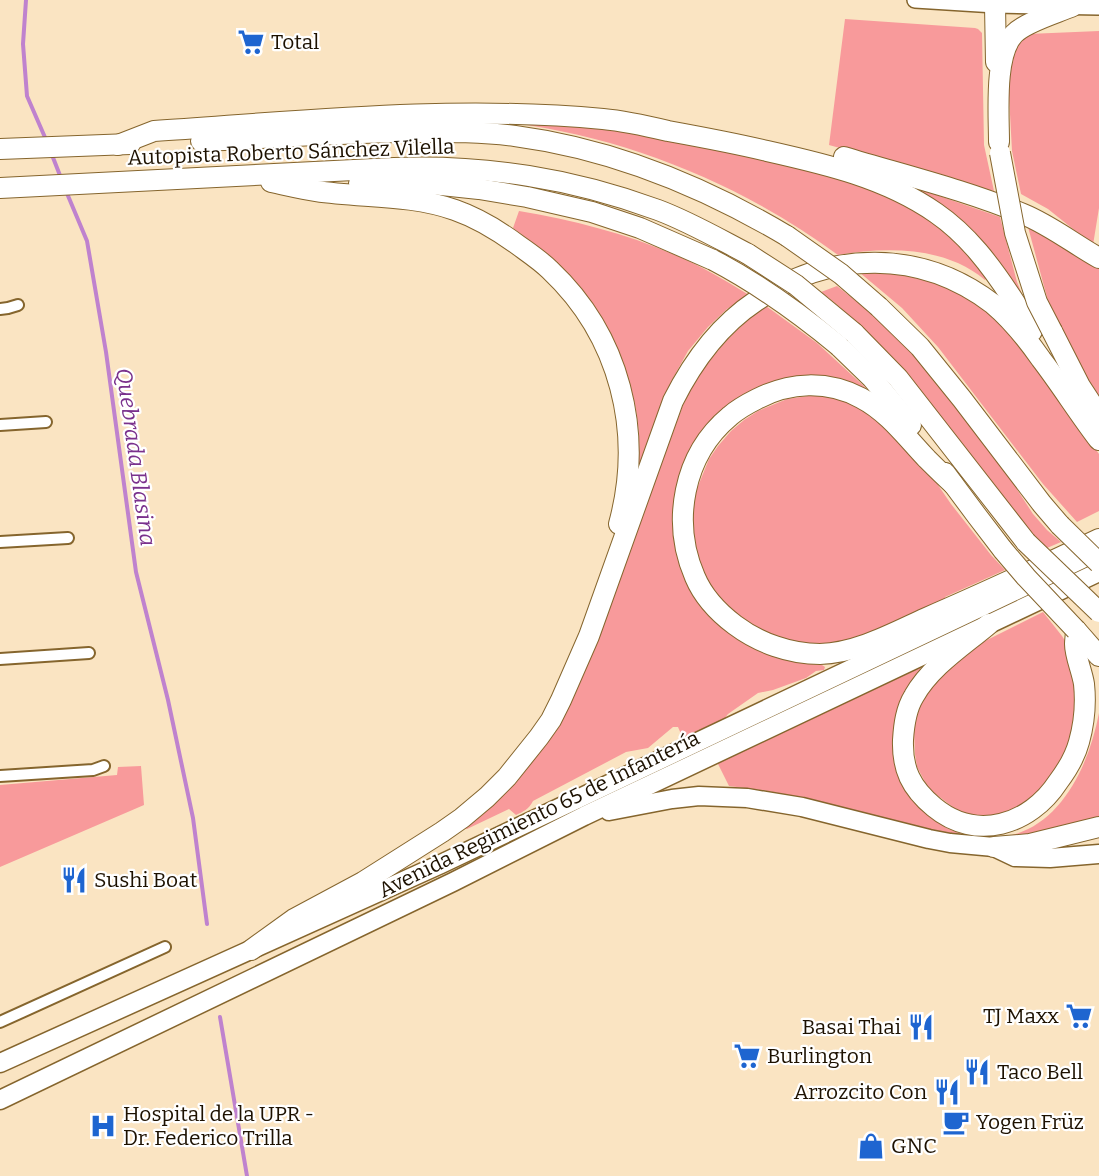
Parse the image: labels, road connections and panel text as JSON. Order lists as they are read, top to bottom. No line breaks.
{"streets":{"highway":["Autopista Roberto Sánchez Vilella"],"main road":["Avenida Regimiento 65 de Infantería"]},"water":["Quebrada Blasina"],"places":{"supermarket":["Total","TJ Maxx","Burlington"],"restaurant":["Sushi Boat","Basai Thai","Taco Bell","Arrozcito Con"],"cafe":["Yogen Früz"],"hospital":["Hospital de la UPR - Dr. Federico Trilla"],"shop":["GNC"]}}
